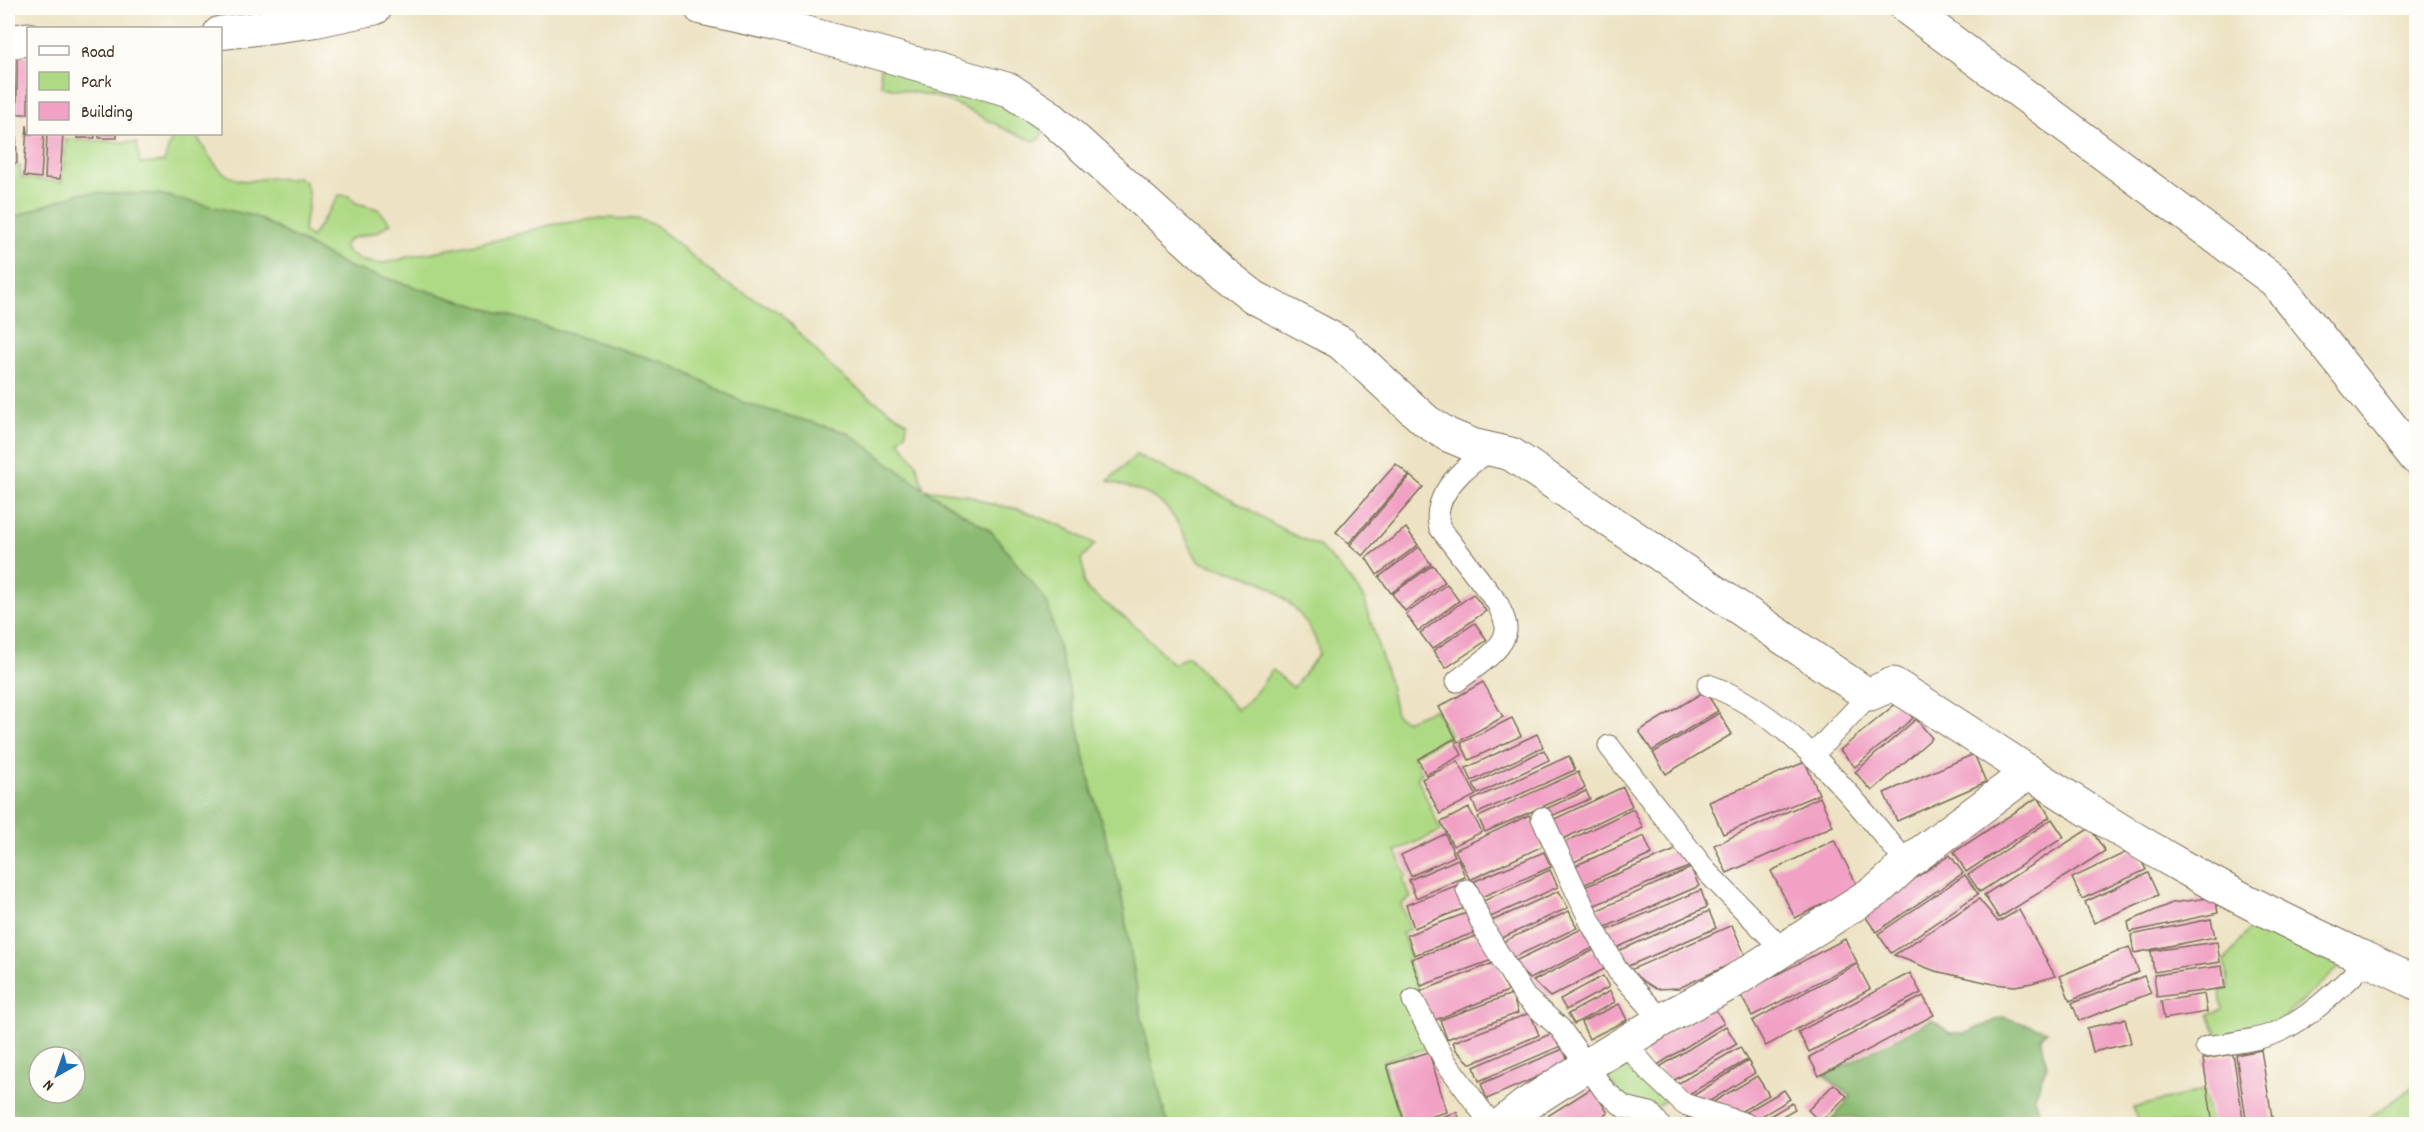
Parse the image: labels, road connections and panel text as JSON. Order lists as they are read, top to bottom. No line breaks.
{"legend":["Road","Park","Building"],"north":"bottom left"}
